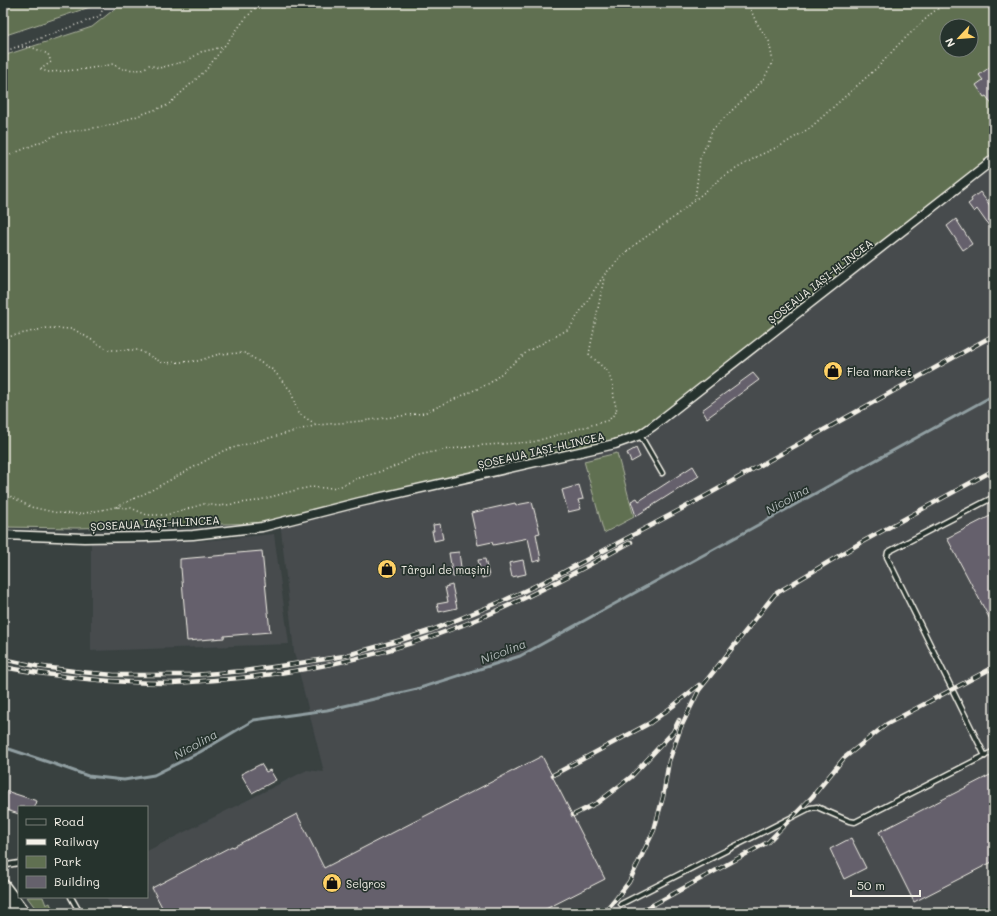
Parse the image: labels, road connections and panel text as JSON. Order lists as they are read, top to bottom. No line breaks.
{"streets":{"street":["ȘOSEAUA IAȘI-HLINCEA"]},"water":["Nicolina"],"places":{"shop":["Flea market","Târgul de mașini","Selgros"]},"legend":["Road","Railway","Park","Building"],"scale_bar":"50 m","north":"bottom left"}
